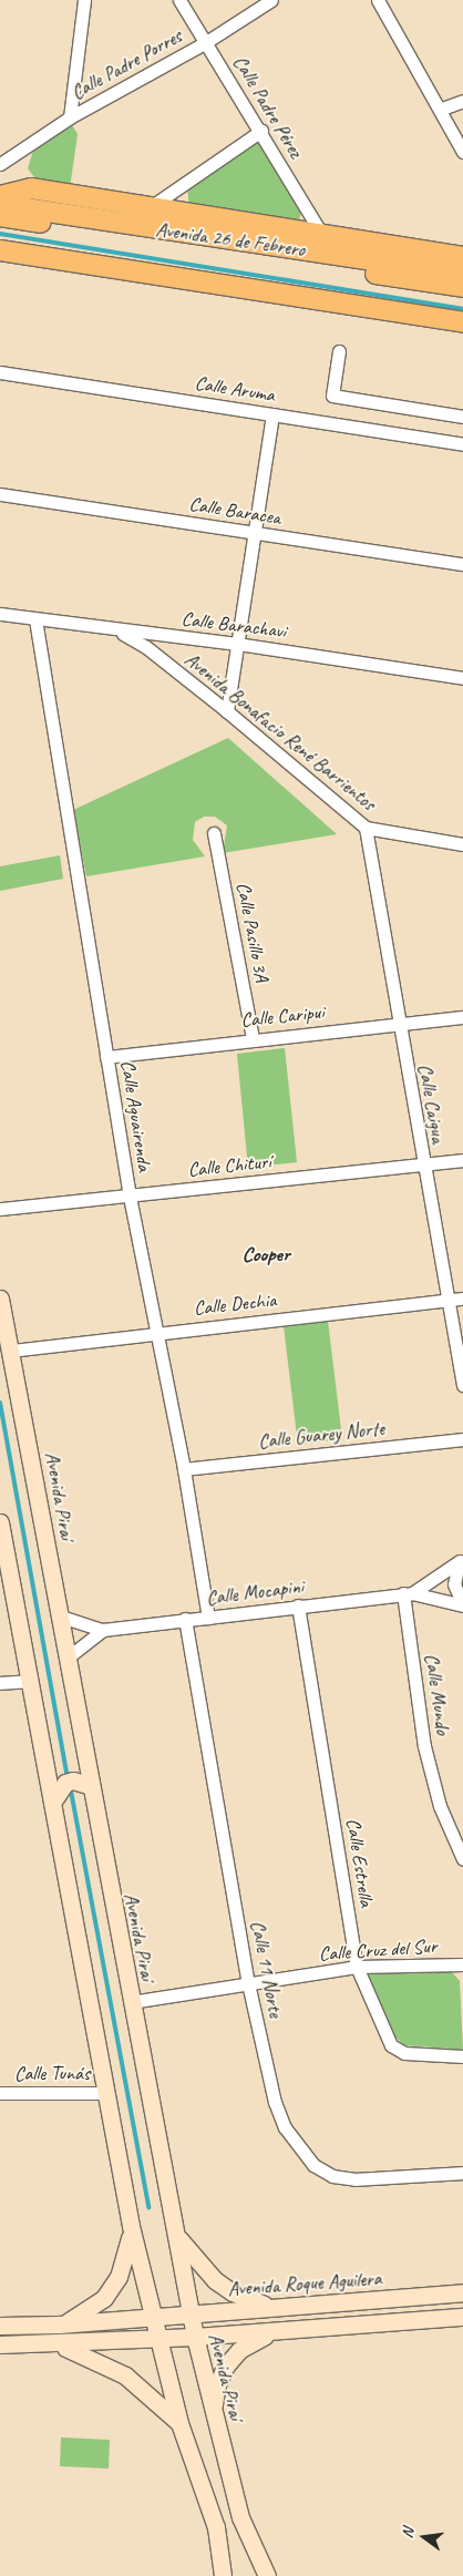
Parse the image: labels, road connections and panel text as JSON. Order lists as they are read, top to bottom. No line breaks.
{"streets":{"main road":["Avenida 26 de Febrero","Avenida Piraí","Avenida Roque Aguilera"],"street":["Calle Padre Porres","Calle Padre Pérez","Calle Aruma","Calle Baracea","Calle Barachavi","Avenida Bonafacio René Barrientos","Calle Pasillo 3A","Calle Caripui","Calle Caigua","Calle Aguairenda","Calle Chiturí","Calle Dechia","Calle Guarey Norte","Calle Mocapini","Calle Mundo","Calle Estrella","Calle Cruz del Sur","Calle 11 Norte","Calle Tunás"]},"crossings":[["Calle Padre Porres","Calle Padre Pérez"],["Calle Padre Pérez","Avenida 26 de Febrero"],["Calle Barachavi","Avenida Bonafacio René Barrientos"],["Calle Barachavi","Calle Aguairenda"],["Avenida Bonafacio René Barrientos","Calle Caigua"],["Calle Pasillo 3A","Calle Caripui"],["Calle Caripui","Calle Caigua"],["Calle Caripui","Calle Aguairenda"],["Calle Caigua","Calle Chiturí"],["Calle Caigua","Calle Dechia"],["Calle Aguairenda","Calle Chiturí"],["Calle Aguairenda","Calle Dechia"],["Calle Aguairenda","Calle Guarey Norte"],["Calle Aguairenda","Calle Mocapini"],["Calle Dechia","Avenida Piraí"],["Avenida Piraí","Calle Mocapini"],["Avenida Piraí","Calle Cruz del Sur"],["Avenida Piraí","Avenida Roque Aguilera"],["Calle Mocapini","Calle Mundo"],["Calle Mocapini","Calle Estrella"],["Calle Mocapini","Calle 11 Norte"],["Calle Estrella","Calle Cruz del Sur"],["Calle Cruz del Sur","Calle 11 Norte"]],"districts":["Cooper"],"north":"left"}
